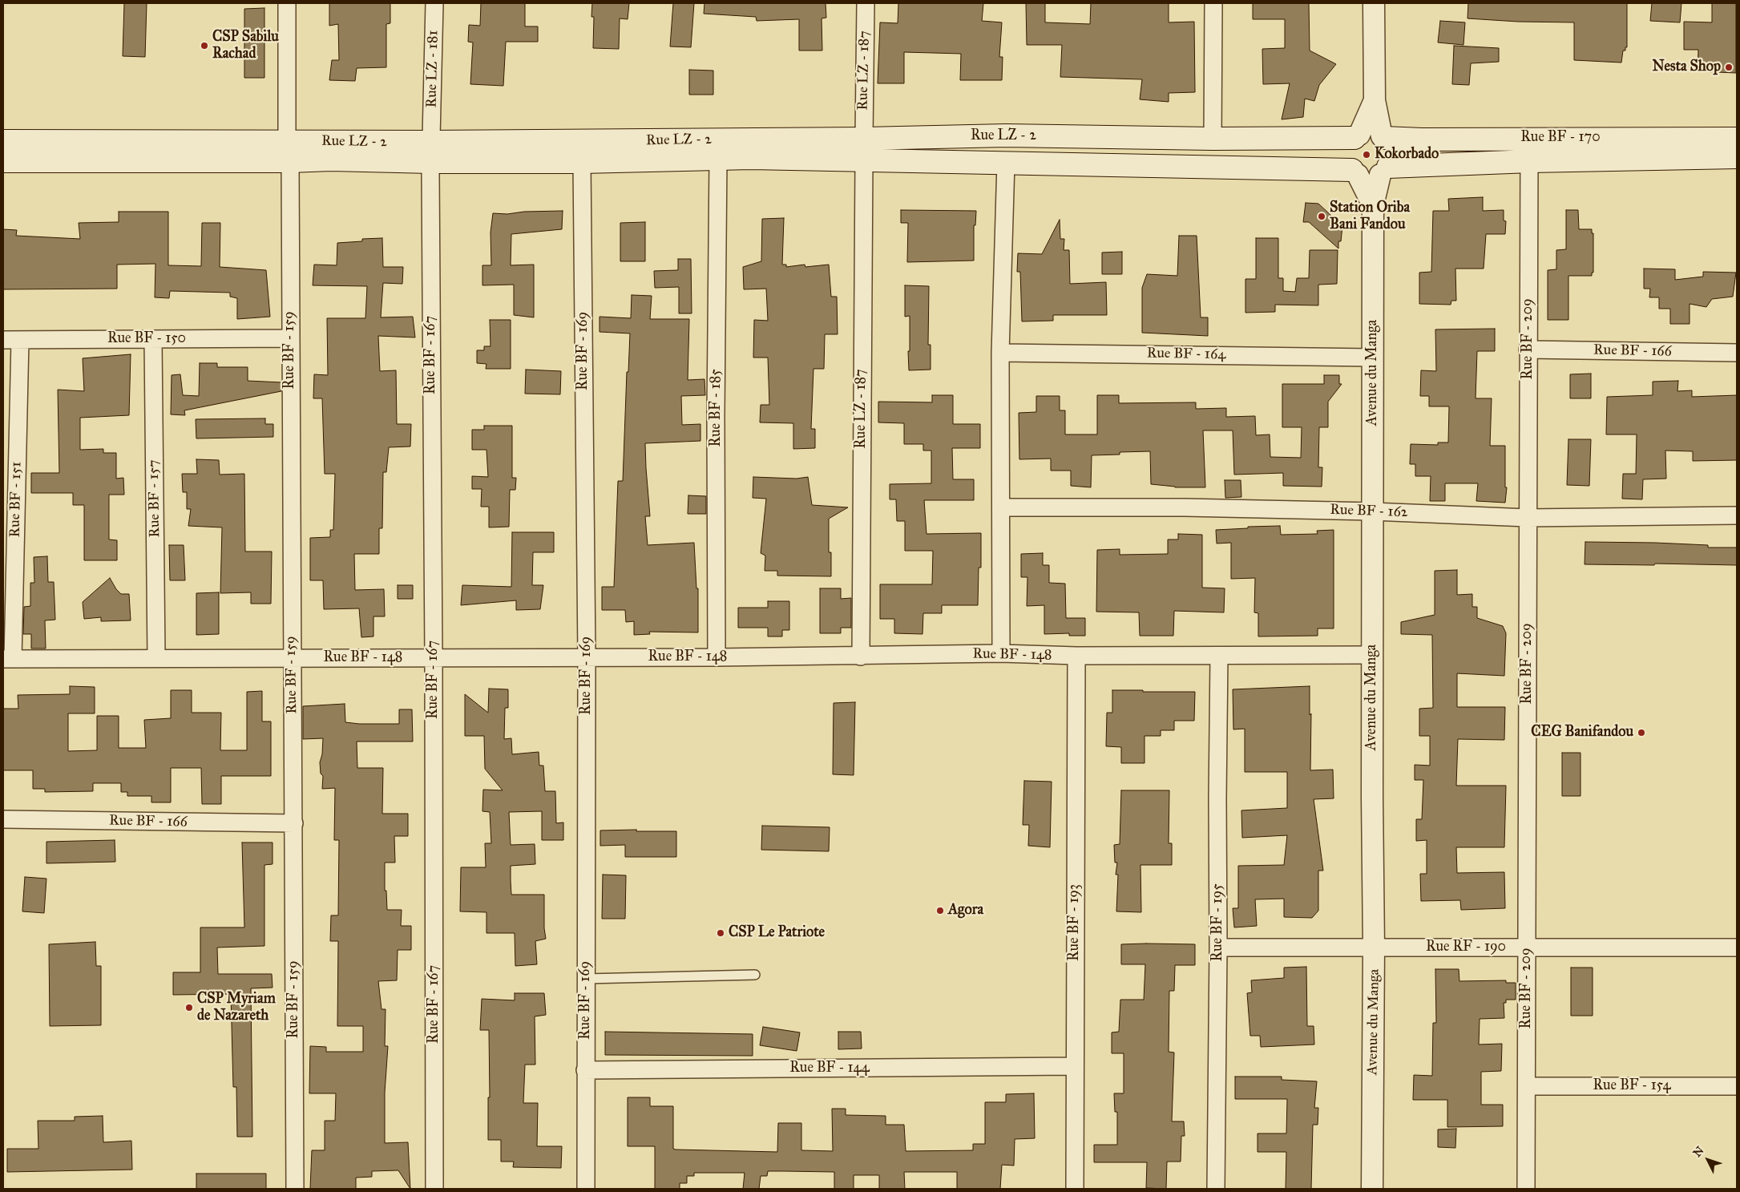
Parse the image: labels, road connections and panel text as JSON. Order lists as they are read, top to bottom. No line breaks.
{"streets":{"main road":["Rue LZ - 2","Rue BF - 170"],"street":["Rue LZ - 181","Rue LZ - 187","Rue BF - 150","Rue BF - 209","Rue BF - 159","Rue BF - 169","Rue BF - 166","Rue BF - 164","Rue BF - 167","Avenue du Manga","Rue BF - 185","Rue BF - 157","Rue BF - 151","Rue BF - 162","Rue BF - 148","Rue BF - 193","Rue BF - 195","Rue RF - 190","Rue BF - 144","Rue BF - 154"]},"crossings":[["Rue LZ - 181","Rue LZ - 2"],["Rue LZ - 181","Rue BF - 167"],["Rue LZ - 187","Rue LZ - 2"],["Rue LZ - 187","Rue BF - 148"],["Rue LZ - 2","Rue BF - 170"],["Rue LZ - 2","Rue BF - 159"],["Rue LZ - 2","Rue BF - 169"],["Rue LZ - 2","Rue BF - 167"],["Rue LZ - 2","Rue BF - 185"],["Rue BF - 170","Rue BF - 209"],["Rue BF - 150","Rue BF - 159"],["Rue BF - 150","Rue BF - 157"],["Rue BF - 150","Rue BF - 151"],["Rue BF - 209","Rue BF - 166"],["Rue BF - 209","Rue BF - 162"],["Rue BF - 209","Rue RF - 190"],["Rue BF - 209","Rue BF - 154"],["Rue BF - 159","Rue BF - 166"],["Rue BF - 159","Rue BF - 148"],["Rue BF - 169","Rue BF - 148"],["Rue BF - 169","Rue BF - 144"],["Rue BF - 164","Avenue du Manga"],["Rue BF - 167","Rue BF - 148"],["Avenue du Manga","Rue BF - 162"],["Avenue du Manga","Rue BF - 148"],["Avenue du Manga","Rue RF - 190"],["Rue BF - 185","Rue BF - 148"],["Rue BF - 157","Rue BF - 148"],["Rue BF - 151","Rue BF - 148"],["Rue BF - 148","Rue BF - 193"],["Rue BF - 148","Rue BF - 195"],["Rue BF - 193","Rue BF - 144"],["Rue BF - 195","Rue RF - 190"]],"places":["CSP Sabilu Rachad","Nesta Shop","Kokorbado","Station Oriba Bani Fandou","CEG Banifandou","Agora","CSP Le Patriote","CSP Myriam de Nazareth"],"north":"top left"}
